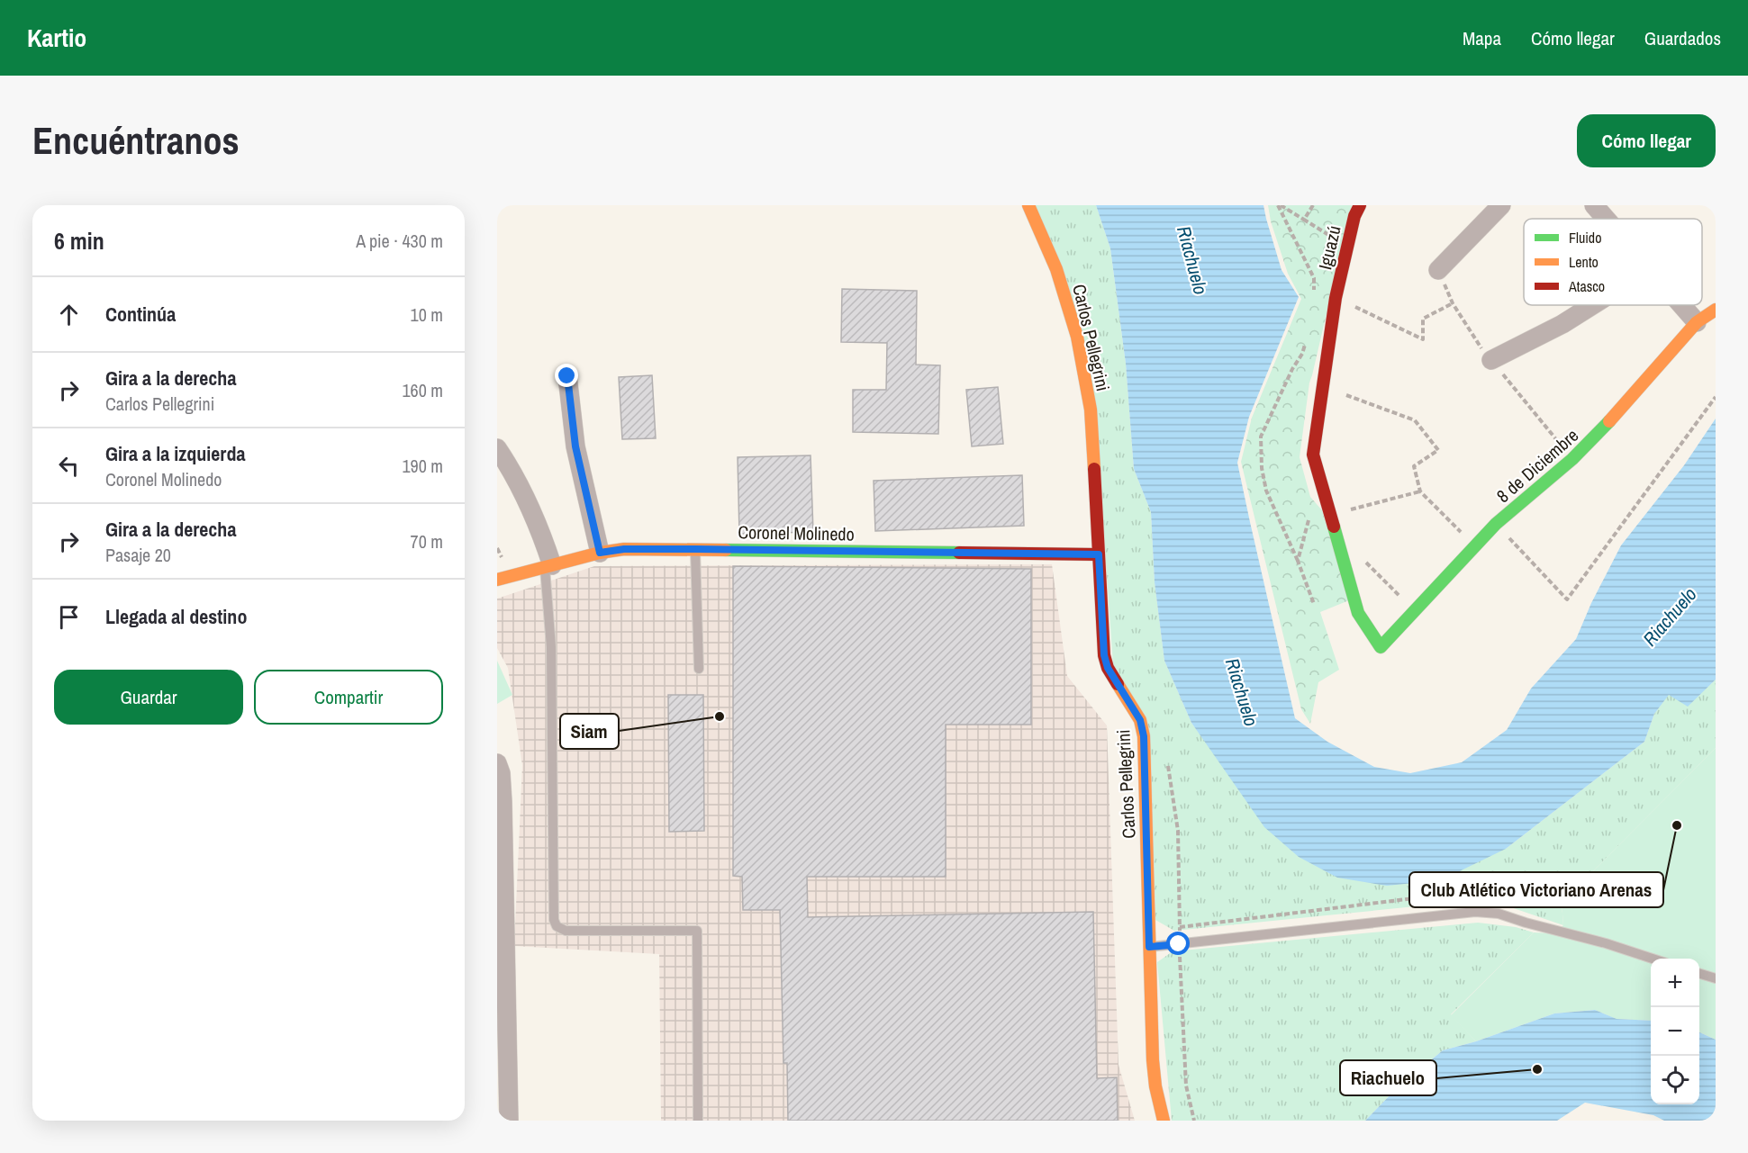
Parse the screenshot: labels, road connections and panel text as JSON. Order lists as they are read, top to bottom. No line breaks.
{"streets":{"street":["Iguazú","Carlos Pellegrini","8 de Diciembre","Coronel Molinedo"]},"crossings":[["Iguazú","8 de Diciembre"],["Carlos Pellegrini","Coronel Molinedo"]],"water":["Riachuelo"],"places":["Siam","Club Atlético Victoriano Arenas","Riachuelo"],"legend":["Fluido","Lento","Atasco"],"page":{"header":"Kartio","nav":["Mapa","Cómo llegar","Guardados"],"buttons":["Cómo llegar",["Guardar","Compartir"]],"title":"Encuéntranos","heading":["6 min","A pie · 430 m"],"list":[["Continúa","10 m"],["Gira a la derecha","Carlos Pellegrini","160 m"],["Gira a la izquierda","Coronel Molinedo","190 m"],["Gira a la derecha","Pasaje 20","70 m"],"Llegada al destino"],"map_buttons":["+","−"]}}
